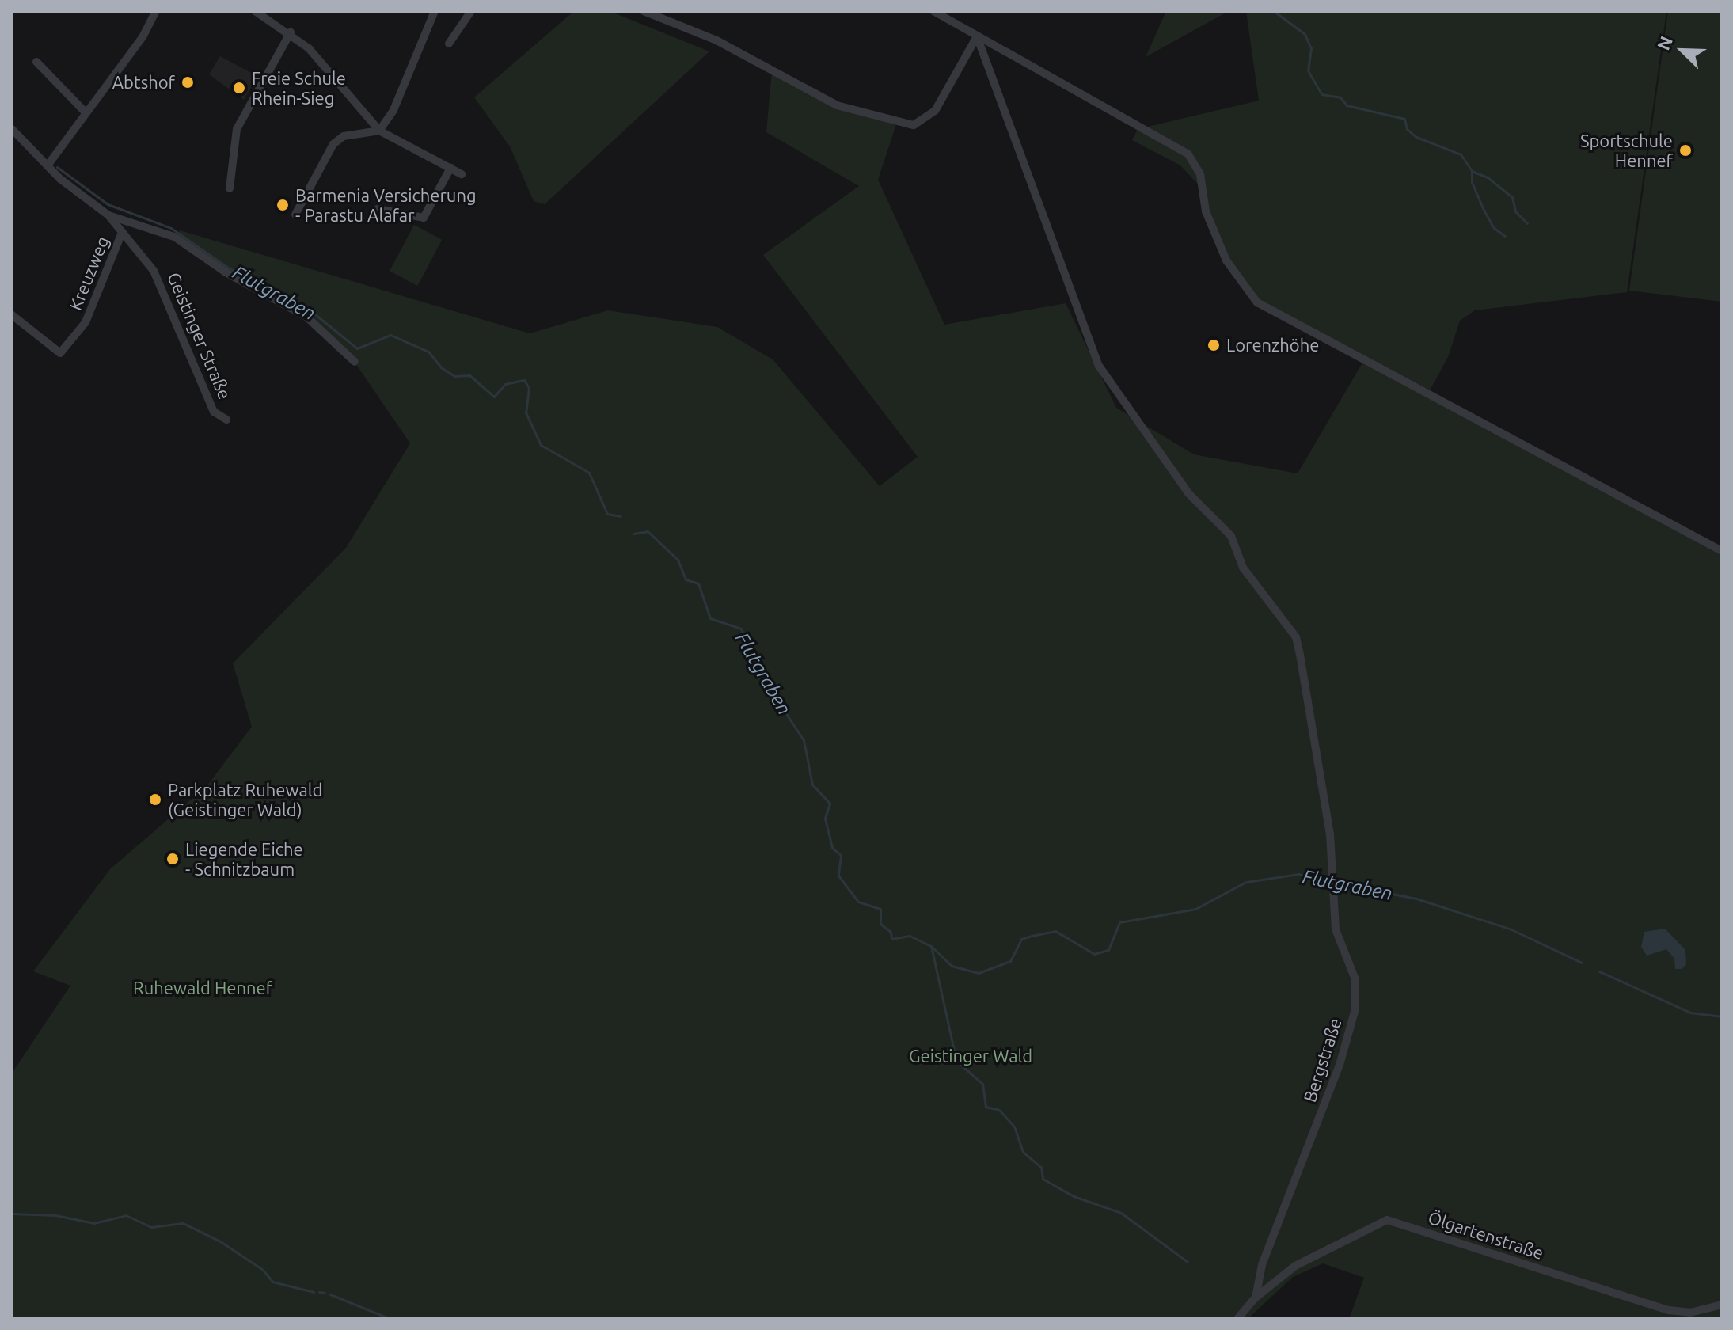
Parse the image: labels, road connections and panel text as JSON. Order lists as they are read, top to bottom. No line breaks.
{"streets":{"street":["Kreuzweg","Geistinger Straße","Bergstraße","Ölgartenstraße"]},"crossings":[["Kreuzweg","Geistinger Straße"],["Bergstraße","Ölgartenstraße"]],"water":["Flutgraben"],"parks":["Ruhewald Hennef","Geistinger Wald"],"places":["Abtshof","Freie Schule Rhein-Sieg","Sportschule Hennef","Barmenia Versicherung - Parastu Alafar","Lorenzhöhe","Parkplatz Ruhewald (Geistinger Wald)","Liegende Eiche - Schnitzbaum"],"north":"top left"}
